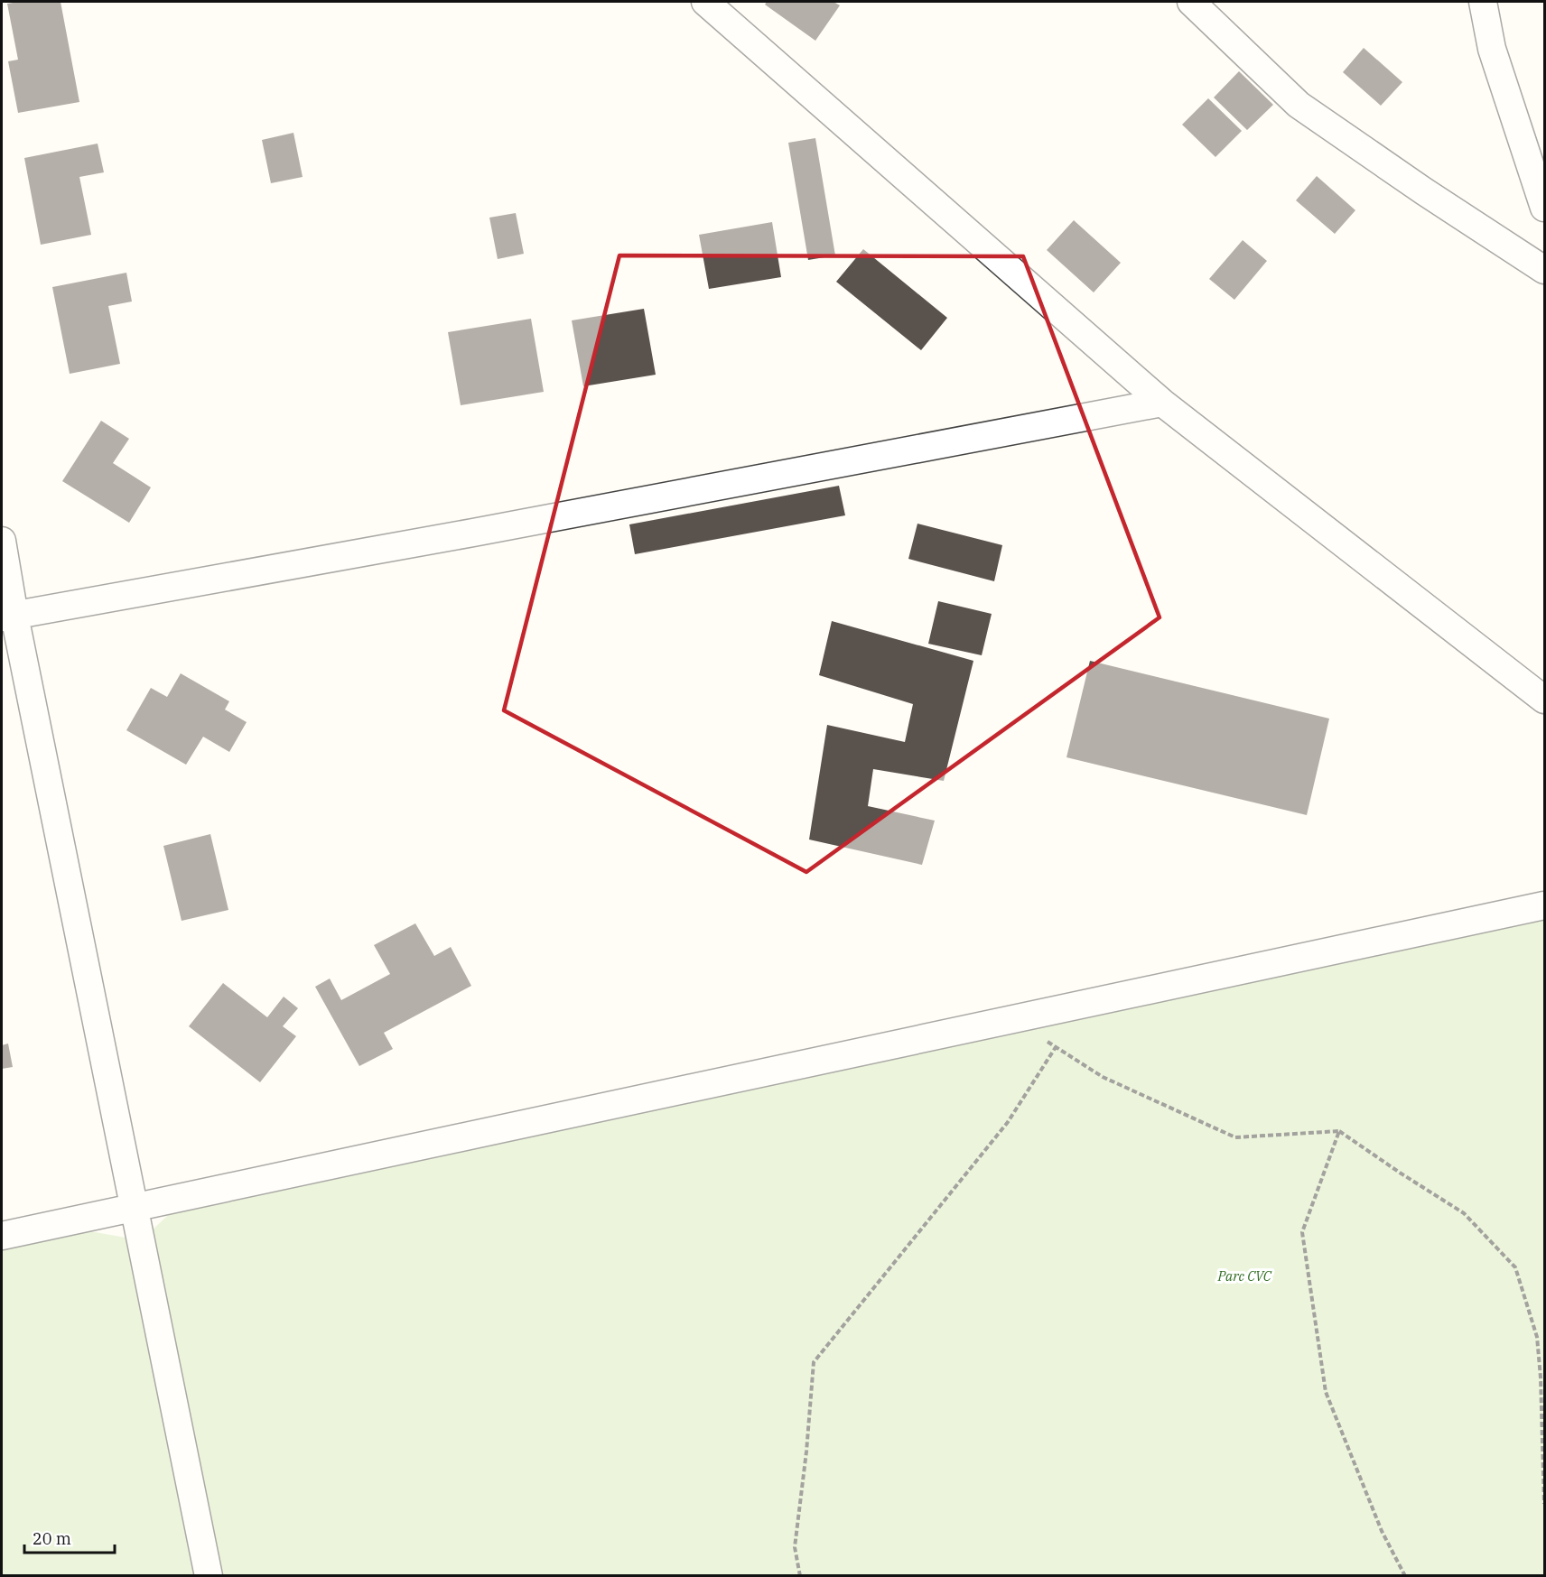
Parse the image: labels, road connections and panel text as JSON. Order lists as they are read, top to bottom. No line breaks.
{"parks":["Parc CVC"],"scale_bar":"20 m"}
